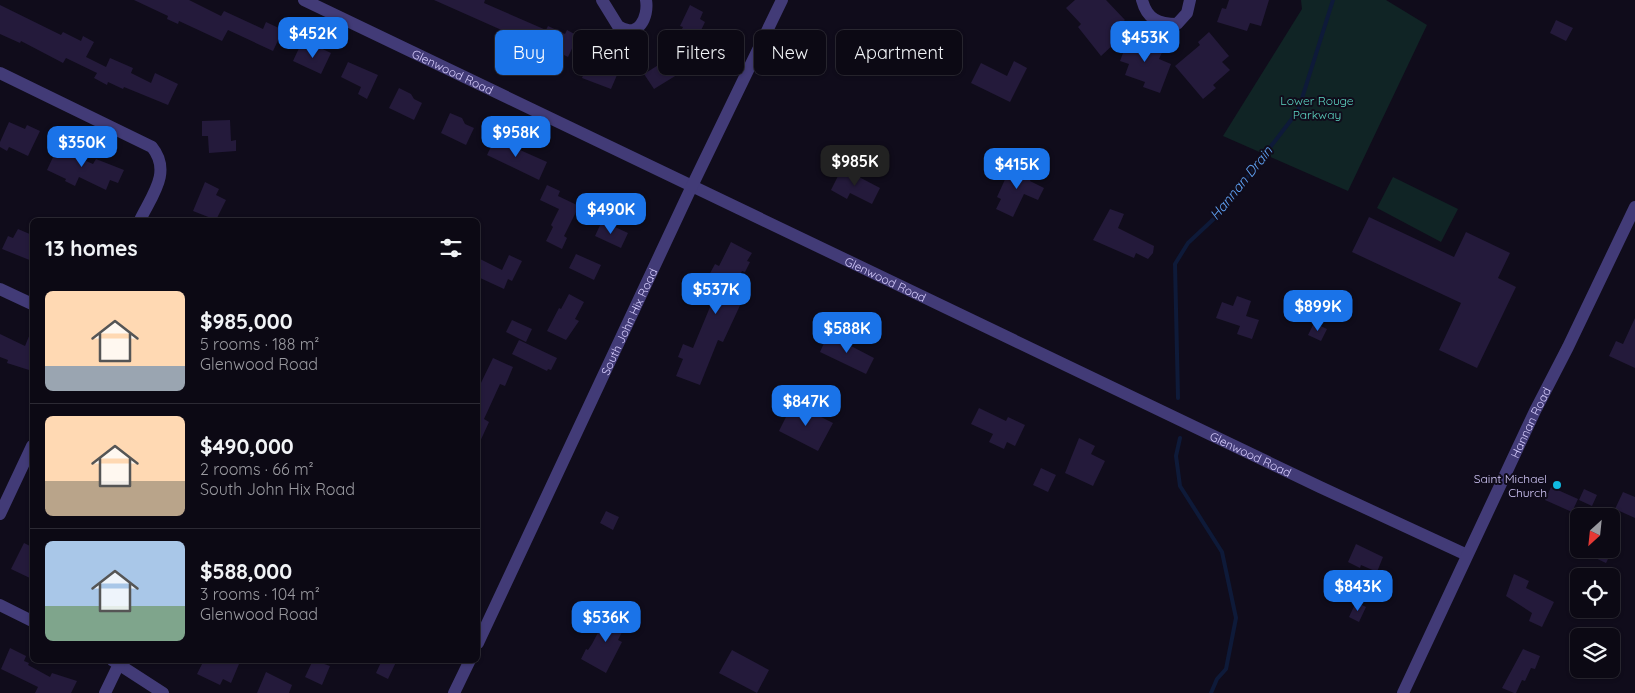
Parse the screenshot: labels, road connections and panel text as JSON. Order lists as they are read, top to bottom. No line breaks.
{"streets":{"street":["Glenwood Road","South John Hix Road","Hannan Road"]},"crossings":[["Glenwood Road","South John Hix Road"],["Glenwood Road","Hannan Road"]],"water":["Hannan Drain"],"parks":["Lower Rouge Parkway"],"places":["Saint Michael Church"],"north":"bottom left","page":{"price":["$452K","$453K","$958K","$350K","$985K","$415K","$490K","$537K","$899K","$588K","$847K","$843K","$536K"],"chip":["Buy","Rent","Filters","New","Apartment"],"heading":"13 homes","list":[{"name":"$985,000","note":"5 rooms · 188 m² · Glenwood Road"},{"name":"$490,000","note":"2 rooms · 66 m² · South John Hix Road"},{"name":"$588,000","note":"3 rooms · 104 m² · Glenwood Road"}]}}
